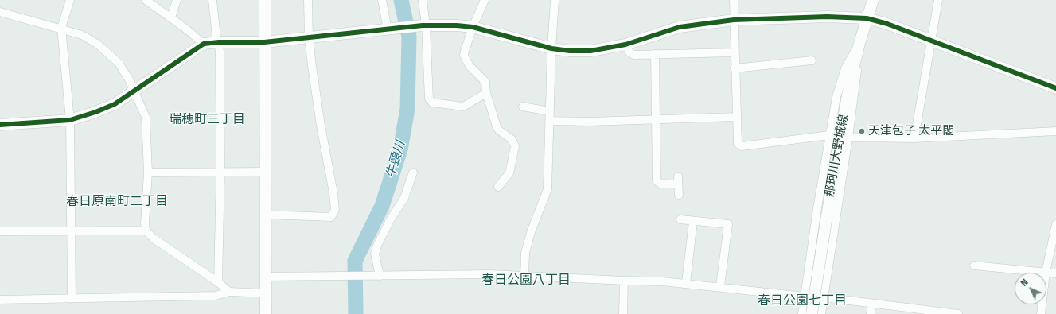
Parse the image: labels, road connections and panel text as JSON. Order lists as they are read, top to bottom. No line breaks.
{"streets":{"street":["那珂川大野城線"]},"districts":["瑞穂町三丁目","春日原南町二丁目","春日公園八丁目","春日公園七丁目"],"water":["牛頸川"],"places":["天津包子 太平閣"],"north":"top left"}
